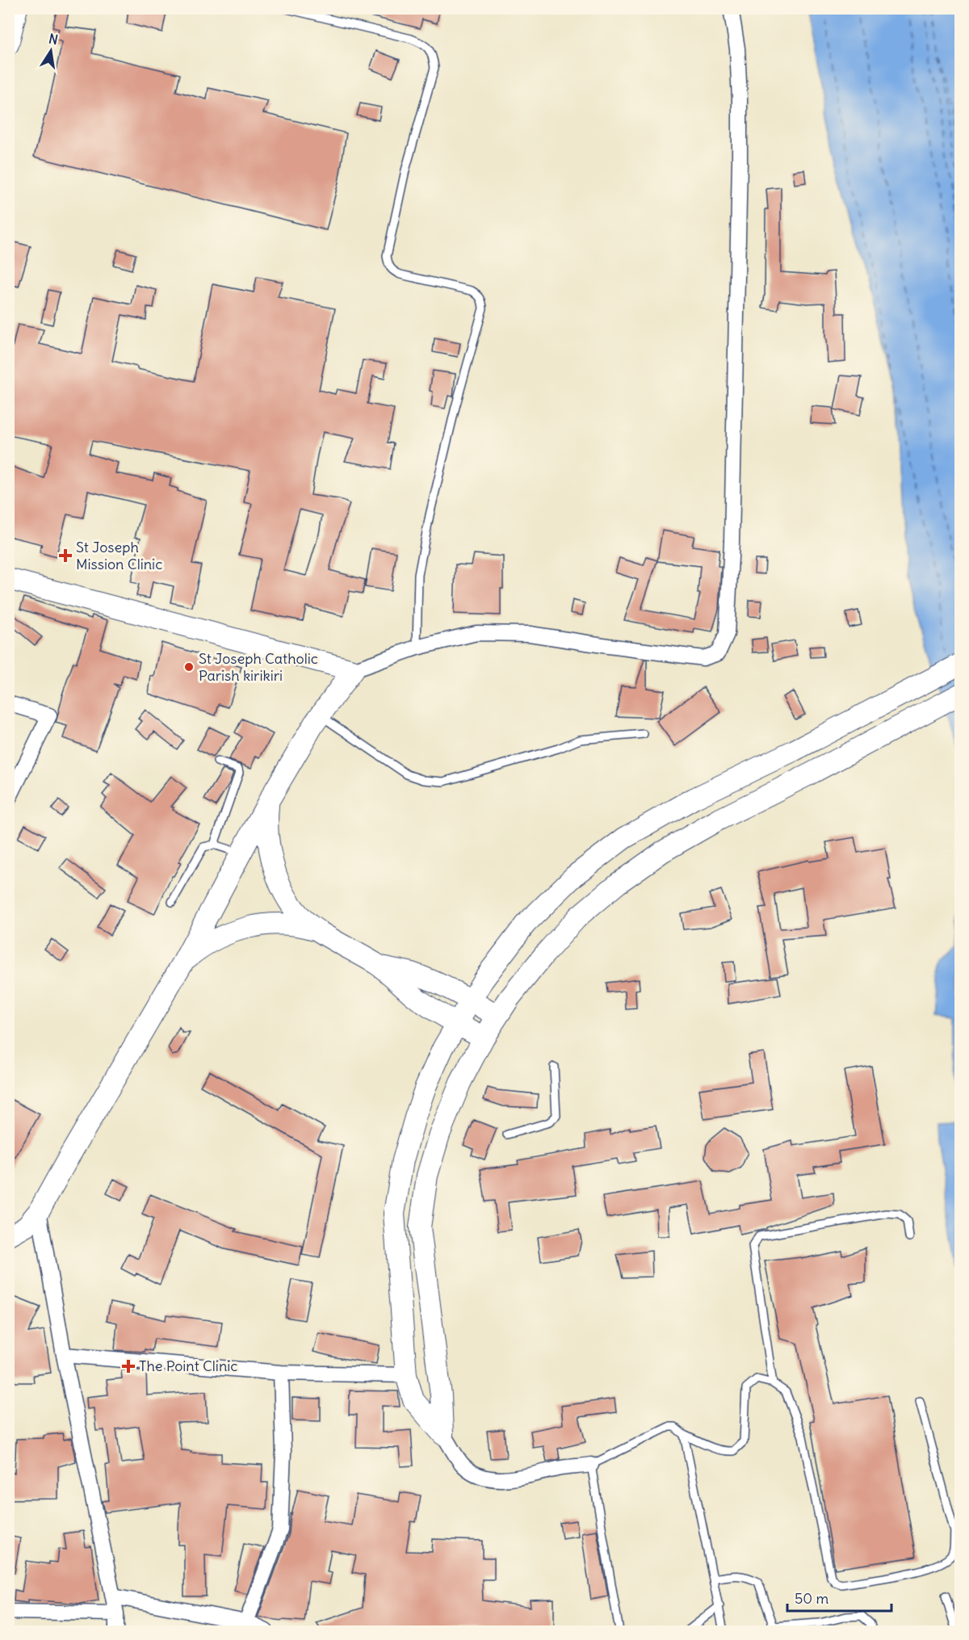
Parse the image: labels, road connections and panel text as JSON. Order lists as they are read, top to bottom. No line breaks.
{"places":{"health":["St Joseph Mission Clinic","The Point Clinic"],"other":["St Joseph Catholic Parish kirikiri"]},"scale_bar":"50 m","north":"top"}
